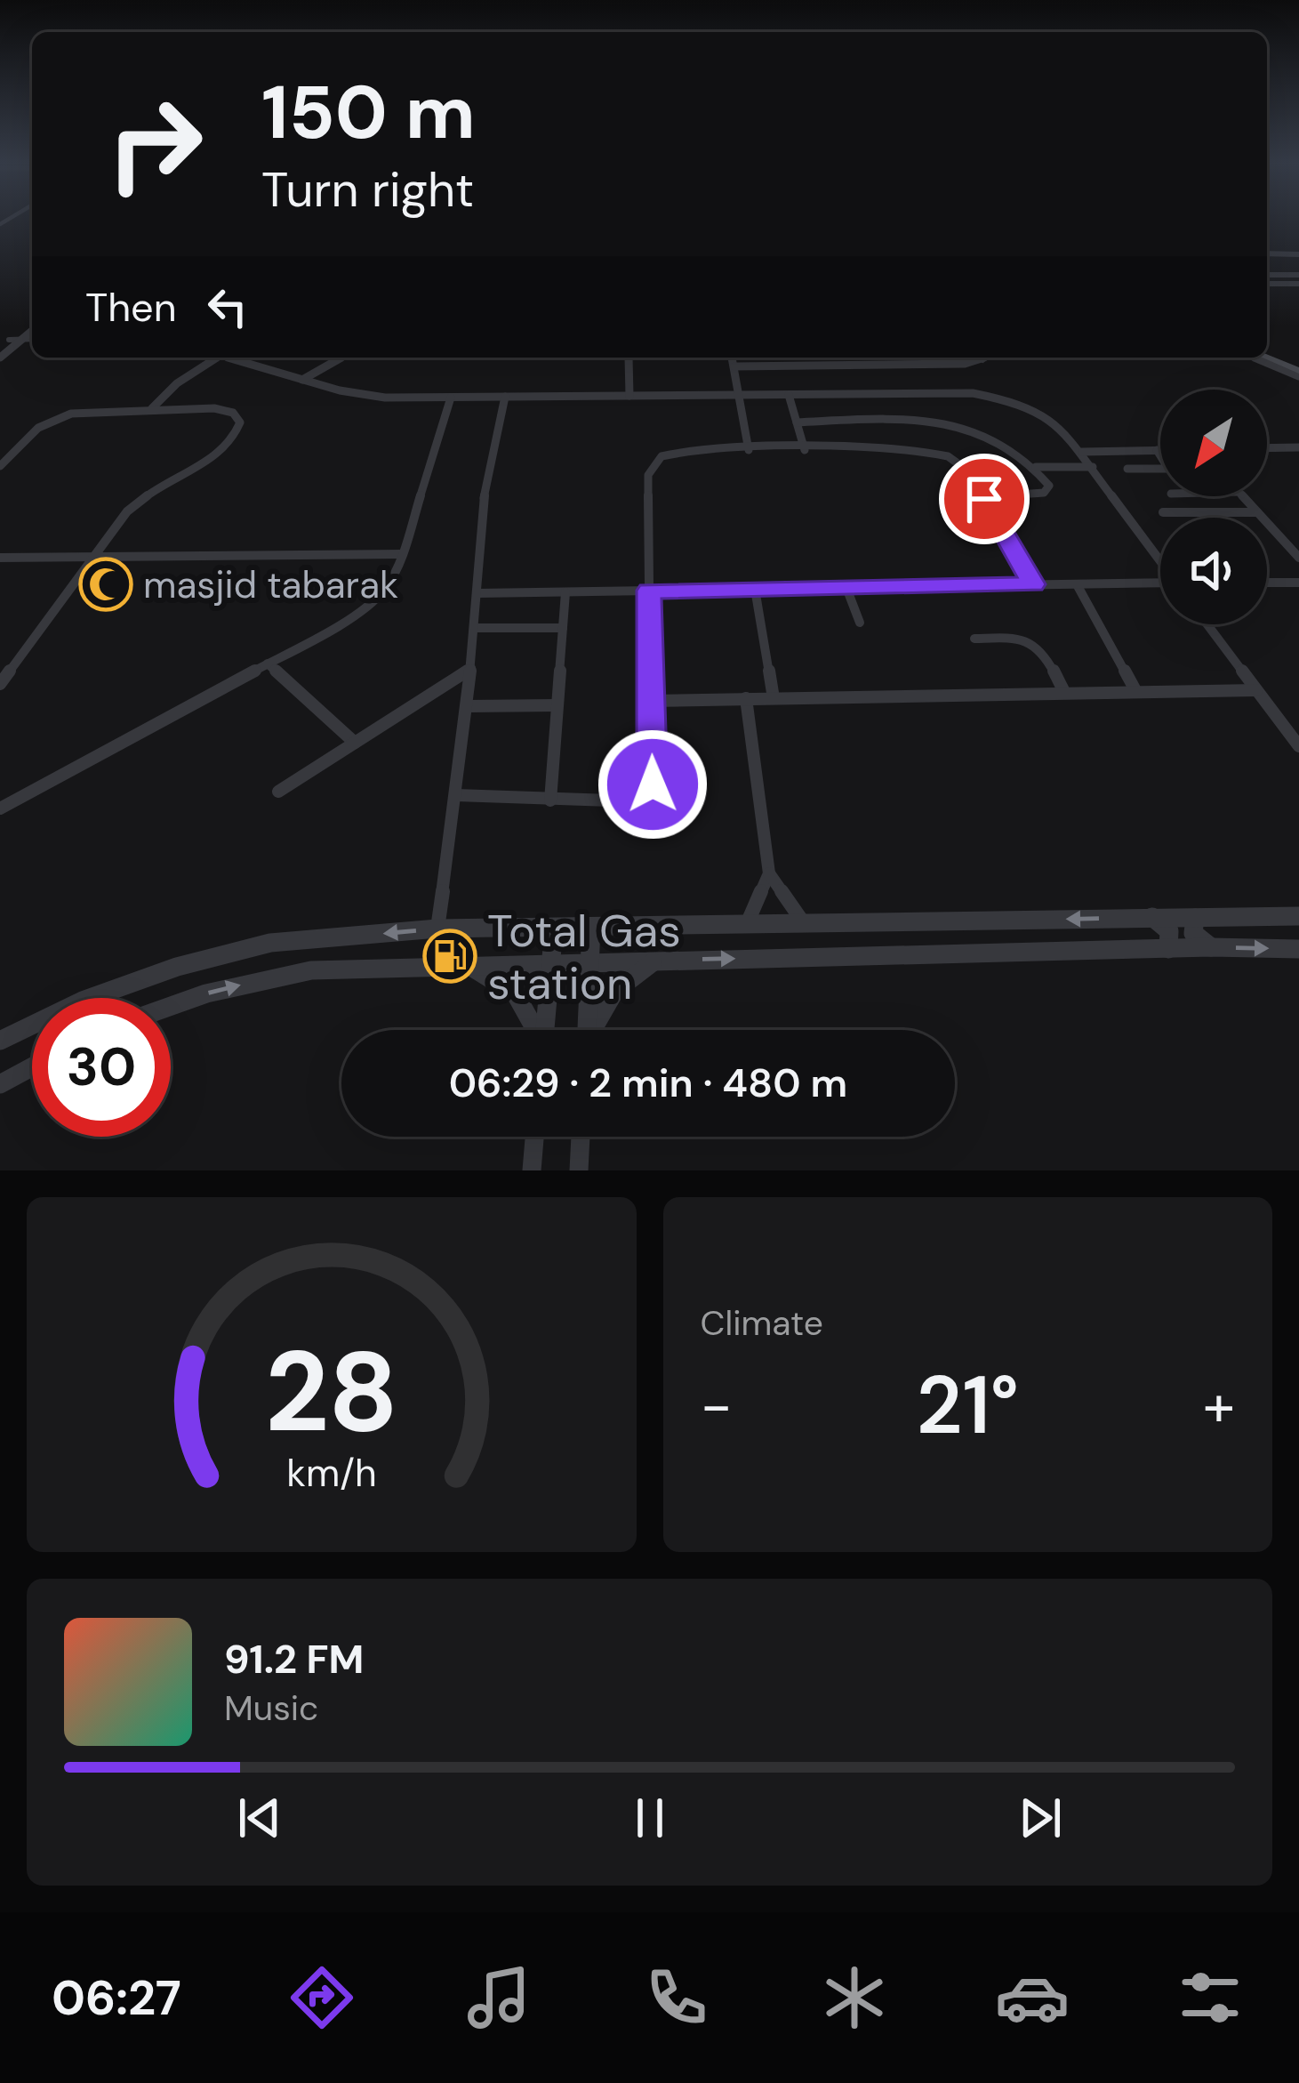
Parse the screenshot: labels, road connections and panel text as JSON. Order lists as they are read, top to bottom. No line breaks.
{"places":{"mosque":["masjid tabarak"],"fuel station":["Total Gas station"]},"north":"bottom left","page":{"turn":["150 m","Turn right"],"then":"Then","limit":"30","trip":"06:29 · 2 min · 480 m","tile":"Climate","heat":["−","21°","+"],"song":["91.2 FM","Music"],"tabs":"06:27","gauge":["28","km/h"]}}
